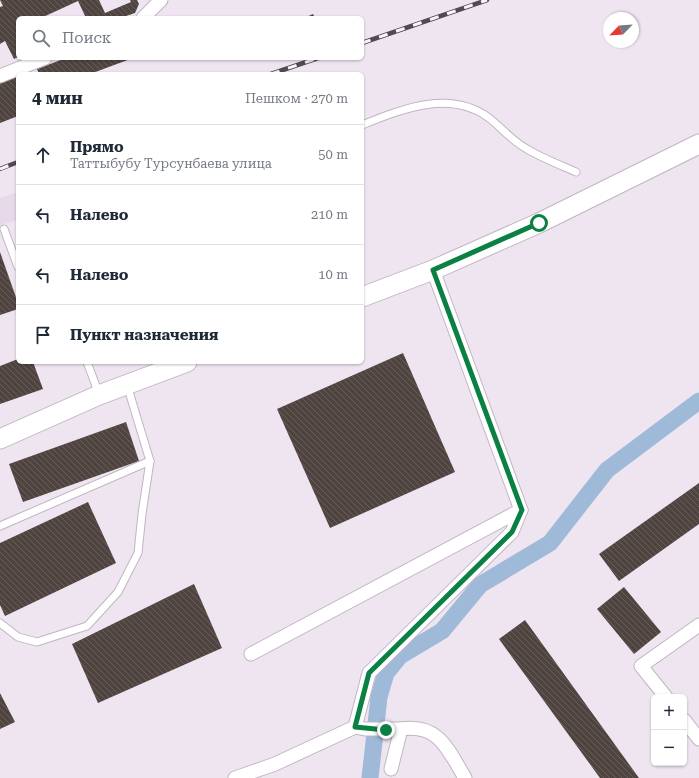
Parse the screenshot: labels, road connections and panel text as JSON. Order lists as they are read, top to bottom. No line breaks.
{"north":"bottom left","page":{"search":"Поиск","heading":["4 мин","Пешком · 270 m"],"list":[["Прямо","Таттыбубу Турсунбаева улица","50 m"],["Налево","210 m"],["Налево","10 m"],"Пункт назначения"],"map_buttons":["+","−"]}}
